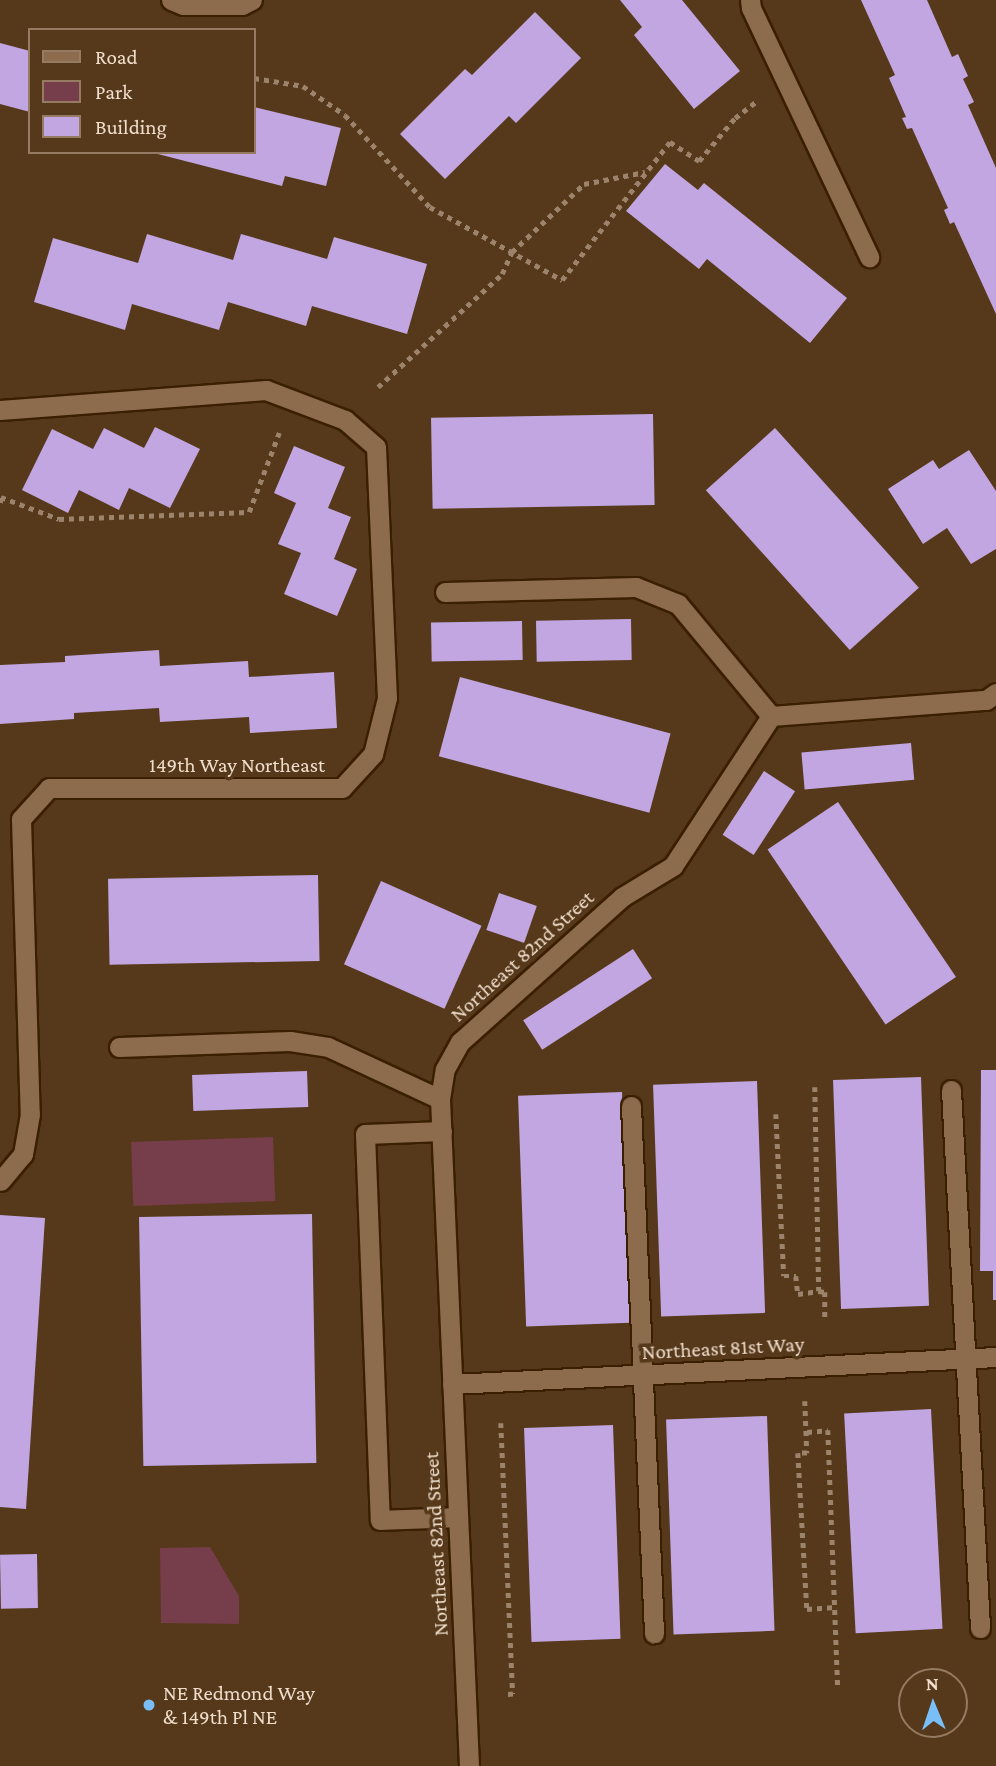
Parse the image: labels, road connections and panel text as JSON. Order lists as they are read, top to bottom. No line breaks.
{"streets":{"street":["149th Way Northeast","Northeast 82nd Street","Northeast 81st Way"]},"crossings":[["Northeast 82nd Street","Northeast 81st Way"]],"places":["NE Redmond Way & 149th Pl NE"],"legend":["Road","Park","Building"],"north":"top"}
